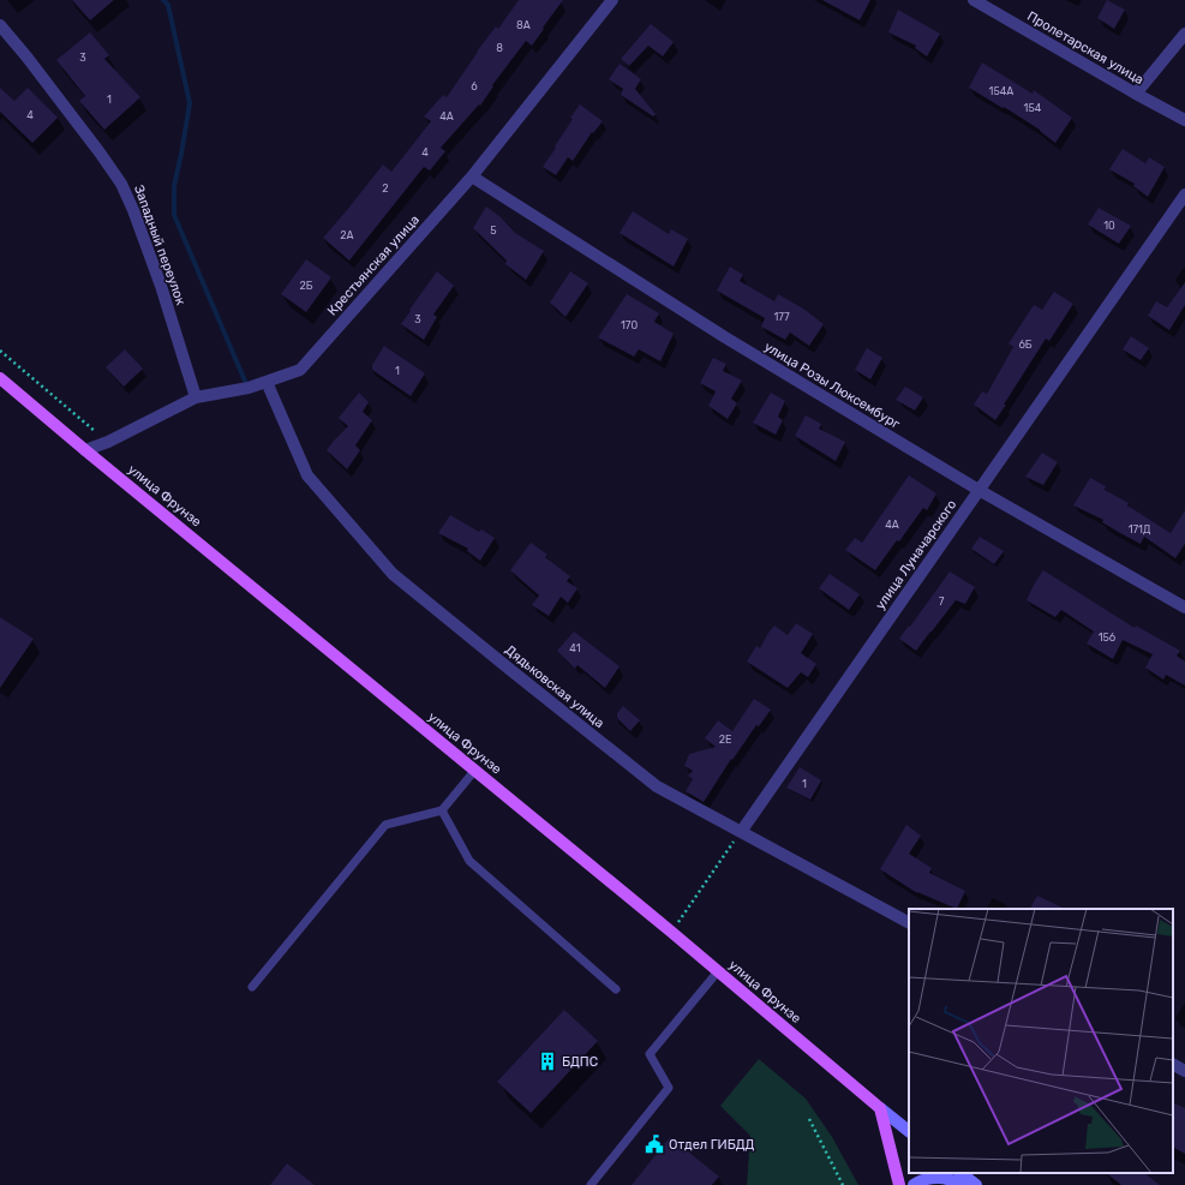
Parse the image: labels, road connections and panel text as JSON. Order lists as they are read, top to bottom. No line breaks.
{"streets":{"main road":["улица Фрунзе"],"street":["Пролетарская улица","Западный переулок","Крестьянская улица","улица Розы Люксембург","улица Луначарского","Дядьковская улица"]},"crossings":[["Западный переулок","Крестьянская улица"],["Крестьянская улица","улица Розы Люксембург"],["Крестьянская улица","улица Фрунзе"],["Крестьянская улица","Дядьковская улица"],["улица Розы Люксембург","улица Луначарского"],["улица Луначарского","Дядьковская улица"]],"places":{"building":["БДПС"],"public building":["Отдел ГИБДД"]},"house_numbers":["8А","8","3","6","154А","1","154","4","4А","4","2","10","5","2А","2Б","177","3","170","6Б","1","4А","171Д","7","156","41","2Е","1"]}
